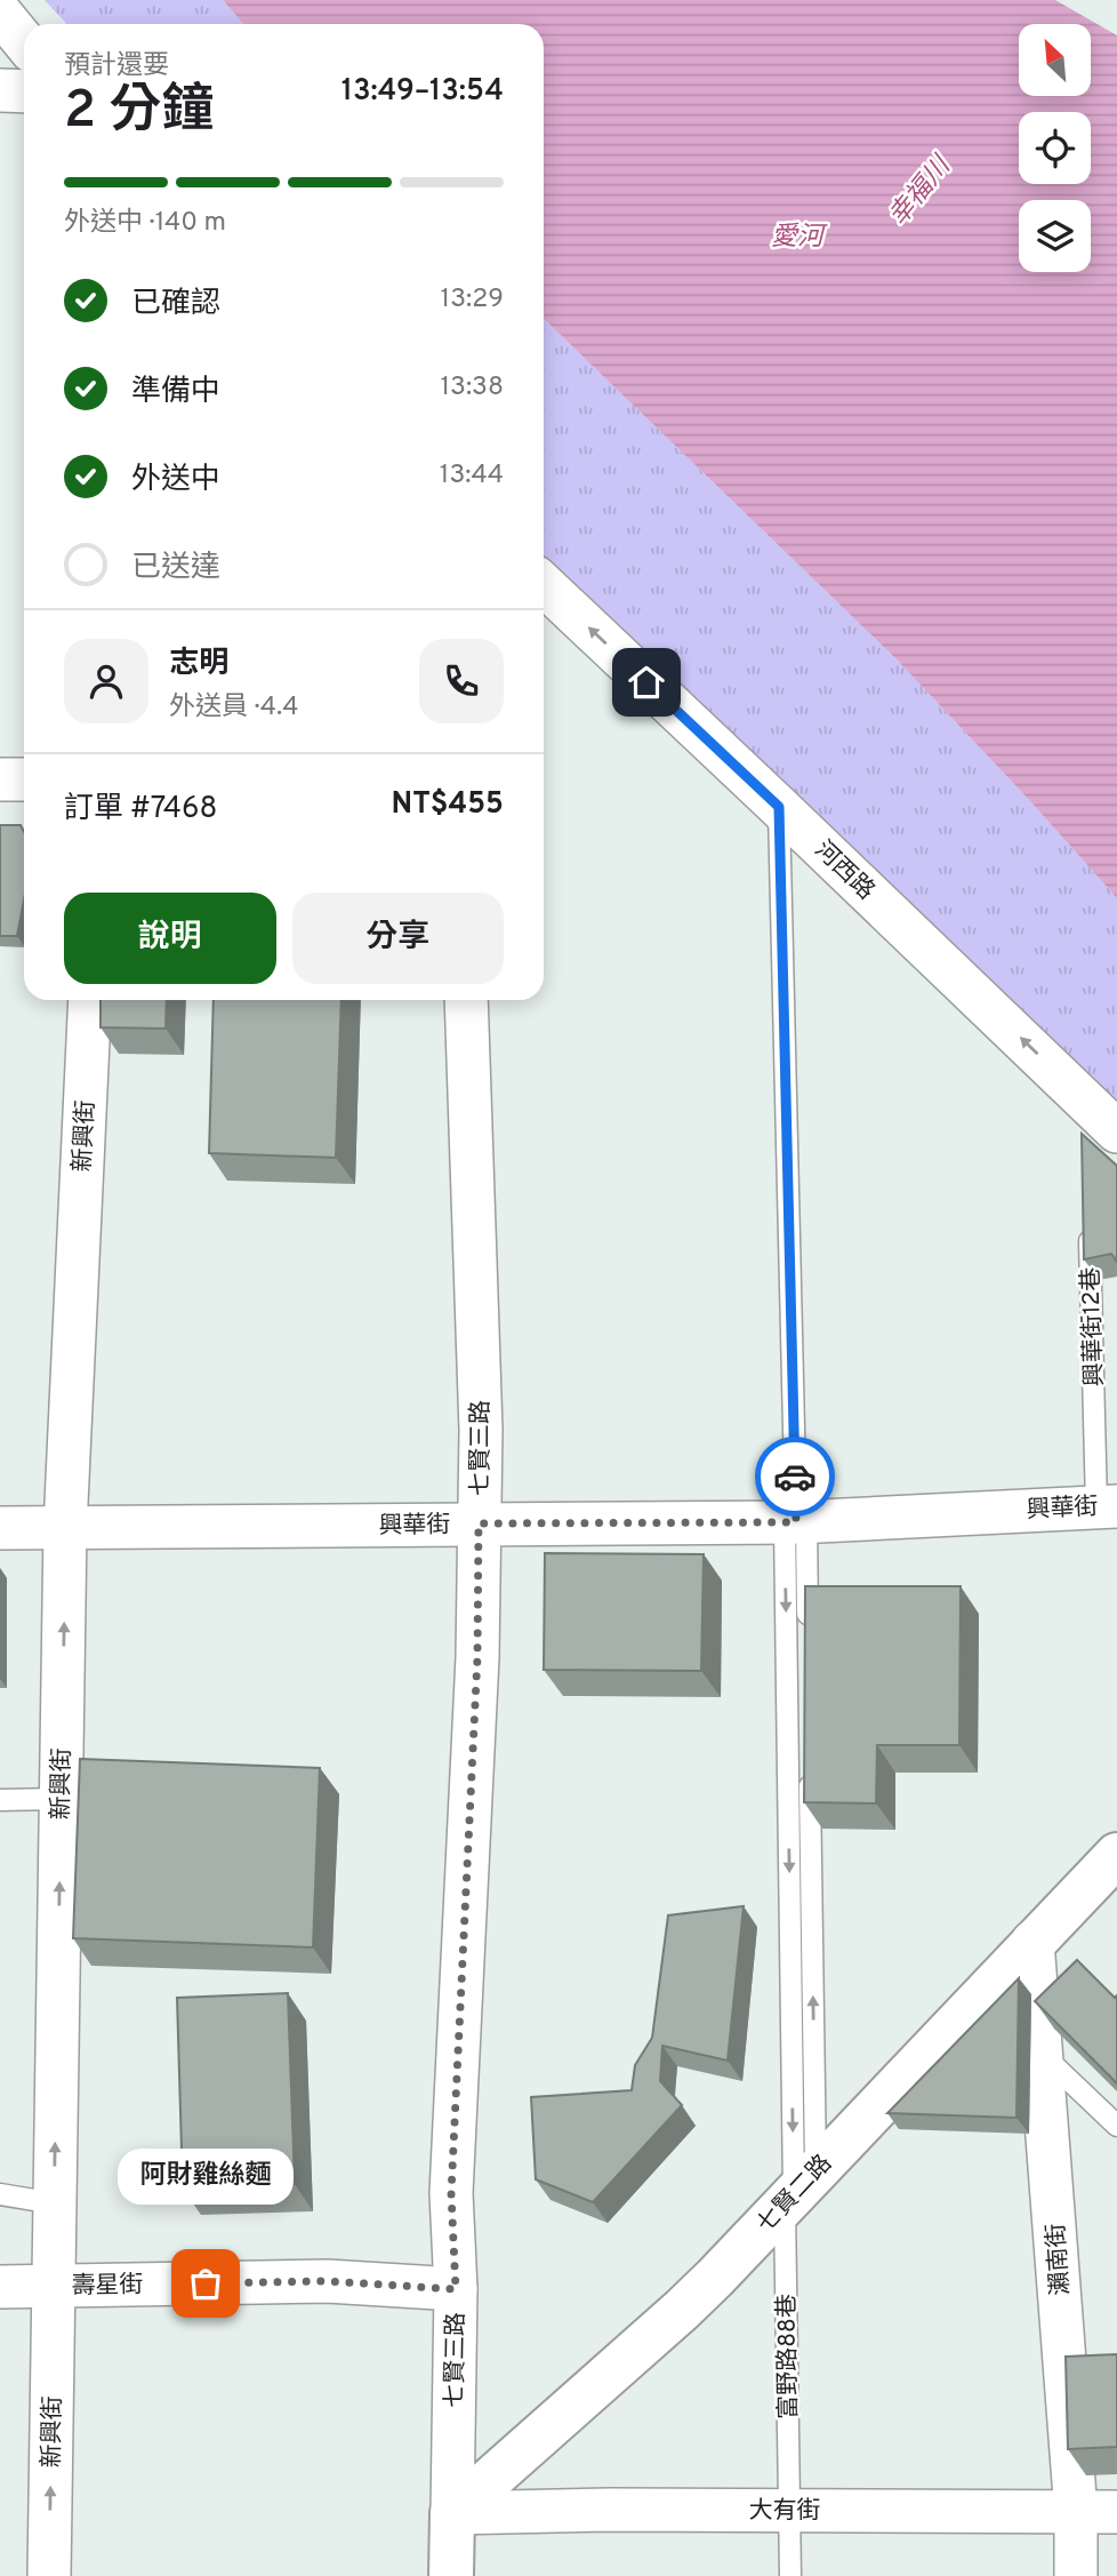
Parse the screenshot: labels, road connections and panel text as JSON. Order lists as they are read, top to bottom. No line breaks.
{"streets":{"street":["河西路","新興街","七賢三路","興華街","七賢二路","瀨南街","壽星街","大有街"],"lane":["興華街12巷","富野路88巷"]},"crossings":[["新興街","興華街"],["新興街","壽星街"],["興華街12巷","興華街"],["七賢三路","興華街"],["七賢三路","七賢二路"],["七賢三路","壽星街"],["七賢三路","大有街"],["七賢二路","瀨南街"],["七賢二路","富野路88巷"],["七賢二路","大有街"],["瀨南街","大有街"],["富野路88巷","大有街"]],"one_way":["河西路","新興街"],"water":["幸福川","愛河"],"places":["阿財雞絲麵"],"north":"top left","page":{"heading":["2 分鐘","預計還要","13:49–13:54"],"panel":["志明","外送員 · 4.4","訂單 #7468","NT$455"],"bar":"外送中 · 140 m","list":[["已確認","13:29"],["準備中","13:38"],["外送中","13:44"],"已送達"],"buttons":["說明","分享"],"bubble":"阿財雞絲麵"}}
